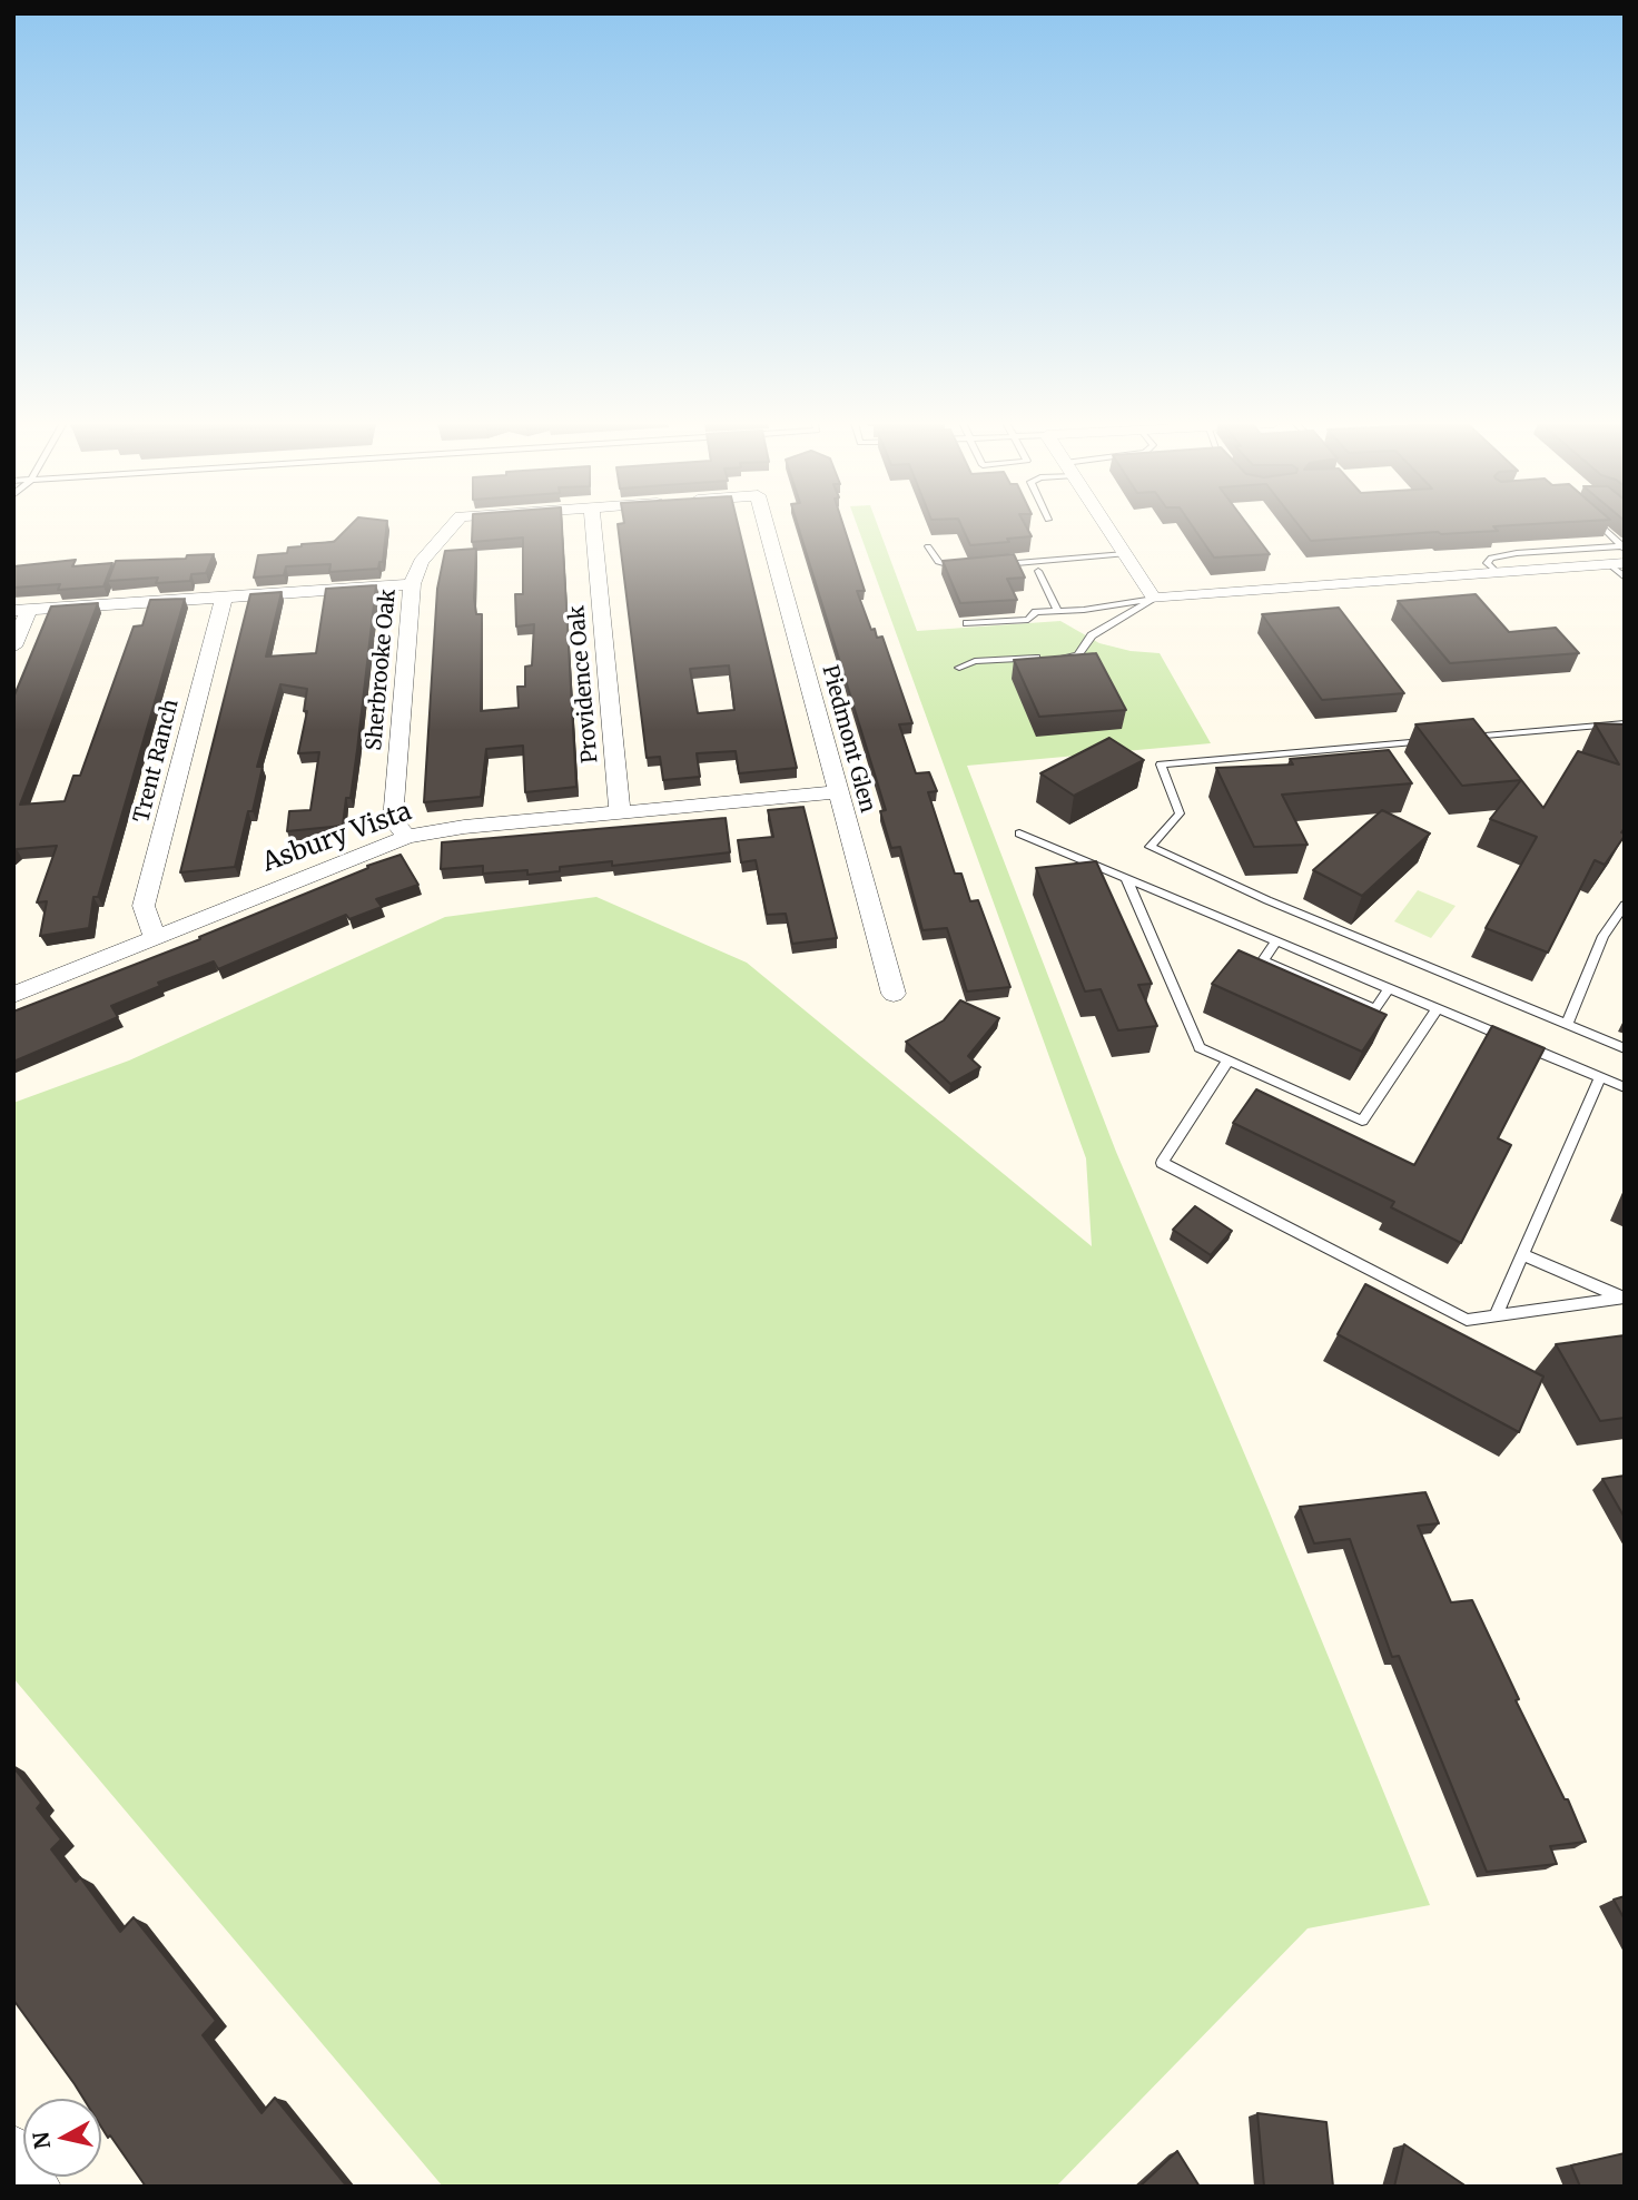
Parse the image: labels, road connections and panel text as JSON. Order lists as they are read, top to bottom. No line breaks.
{"streets":{"street":["Sherbrooke Oak","Providence Oak","Piedmont Glen","Trent Ranch","Asbury Vista"]},"crossings":[["Sherbrooke Oak","Asbury Vista"],["Providence Oak","Asbury Vista"],["Piedmont Glen","Asbury Vista"],["Trent Ranch","Asbury Vista"]],"north":"left"}
